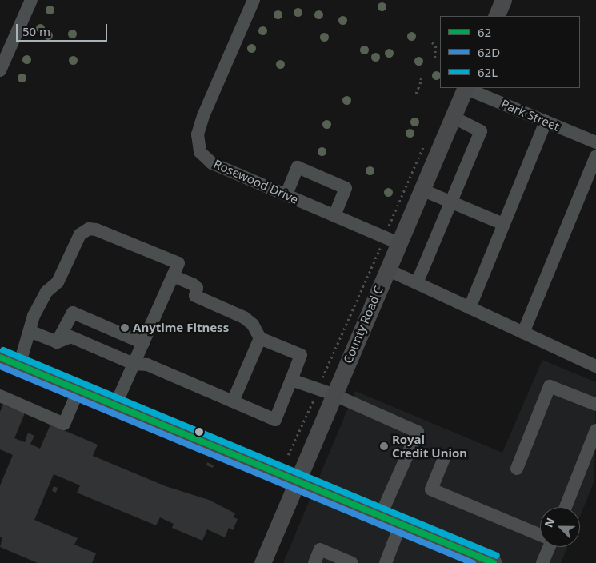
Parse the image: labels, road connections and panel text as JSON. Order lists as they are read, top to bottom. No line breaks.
{"streets":{"main road":["County Road C"],"street":["Park Street","Rosewood Drive"]},"crossings":[["Park Street","County Road C"],["Rosewood Drive","County Road C"]],"places":["Anytime Fitness","Royal Credit Union"],"lines":["transit line 62L","transit line 62","transit line 62D"],"legend":["62","62D","62L"],"scale_bar":"50 m","north":"top left"}
